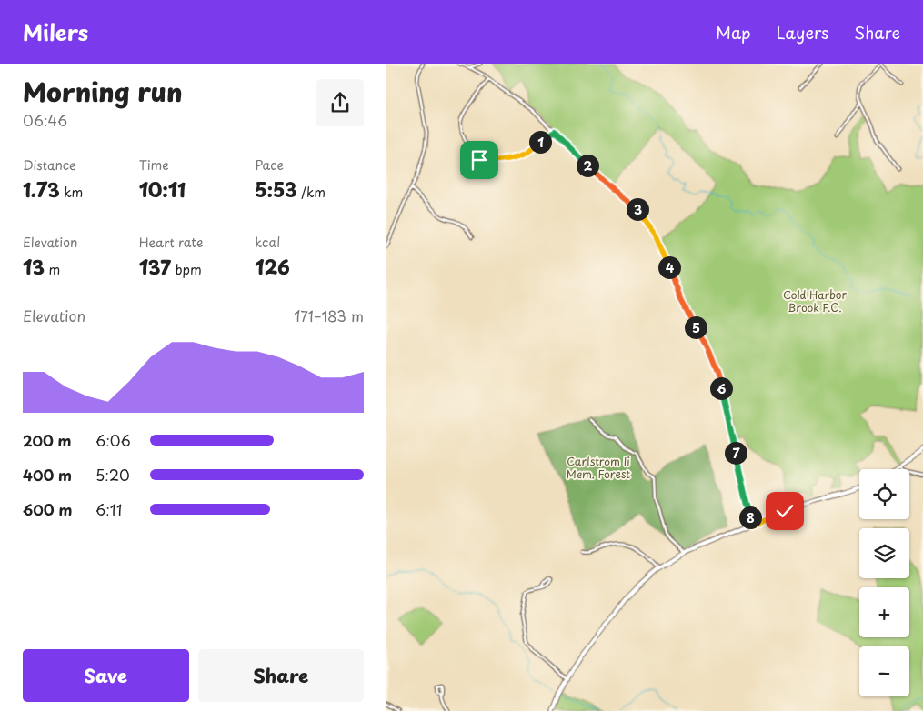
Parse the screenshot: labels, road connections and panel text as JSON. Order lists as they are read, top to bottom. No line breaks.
{"parks":["Cold Harbor Brook F.C.","Carlstrom Ii Mem. Forest"],"page":{"header":"Milers","nav":["Map","Layers","Share"],"heading":["Morning run","06:46"],"pins":["1","2","3","4","5","6","7","8"],"stats":[["Distance","1.73 km"],["Time","10:11"],["Pace","5:53 /km"],["Elevation","13 m"],["Heart rate","137 bpm"],["kcal","126"]],"chart":["Elevation","171–183 m"],"list":[{"name":"200 m","note":"6:06"},{"name":"400 m","note":"5:20"},{"name":"600 m","note":"6:11"}],"map_buttons":["+","−"],"buttons":["Save","Share"]}}
